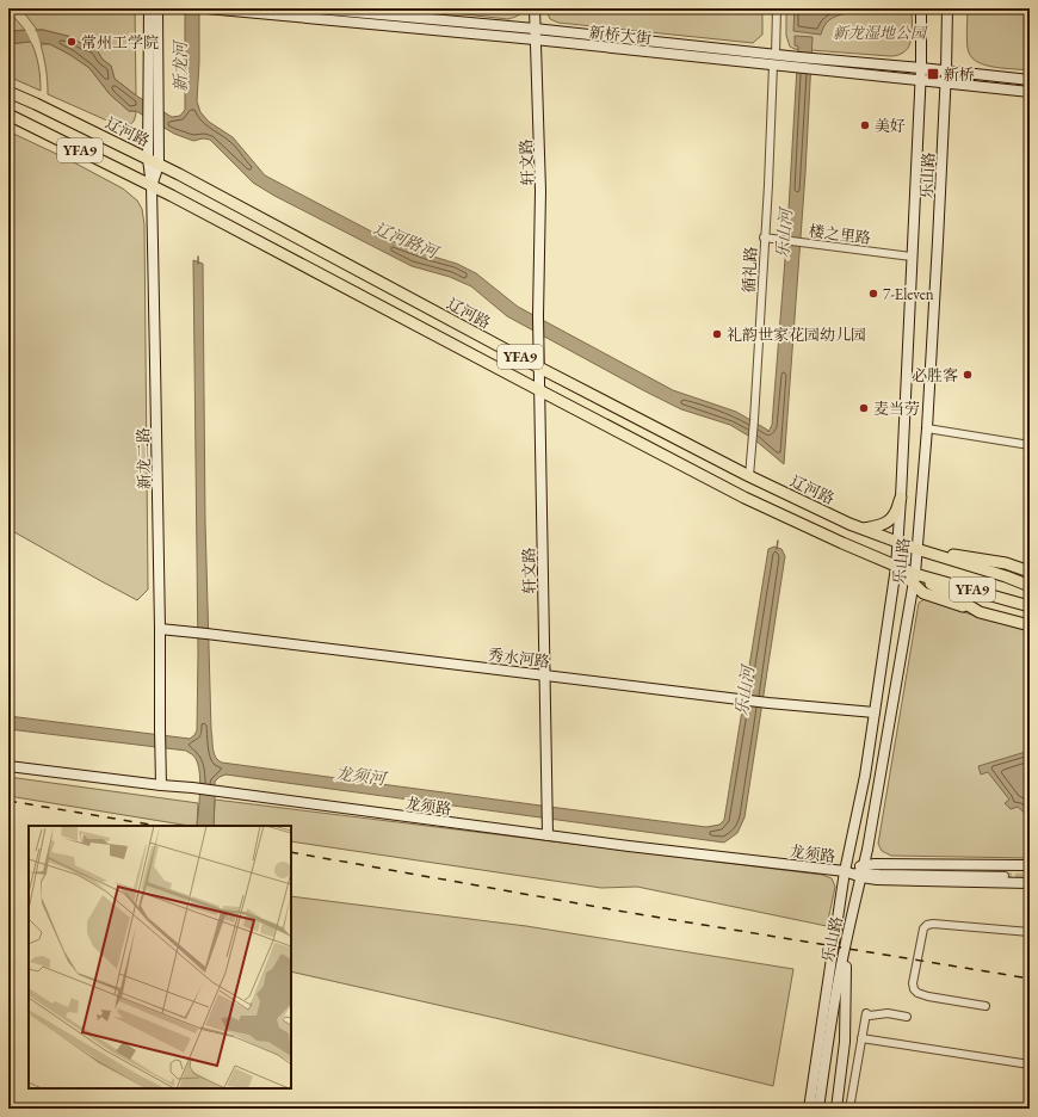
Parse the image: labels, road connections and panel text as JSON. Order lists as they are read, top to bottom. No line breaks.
{"streets":{"main road":["辽河路","YFA9"],"street":["新桥大街","轩文路","乐山路","楼之里路","循礼路","新龙二路","秀水河路","龙须路"]},"crossings":[["新桥大街","轩文路"],["新桥大街","乐山路"],["新桥大街","循礼路"],["辽河路","轩文路"],["辽河路","乐山路"],["辽河路","循礼路"],["YFA9","轩文路"],["YFA9","乐山路"],["YFA9","新龙二路"],["轩文路","秀水河路"],["轩文路","龙须路"],["乐山路","楼之里路"],["乐山路","秀水河路"],["乐山路","龙须路"],["楼之里路","循礼路"],["新龙二路","秀水河路"],["新龙二路","龙须路"]],"water":["新龙河","乐山河","辽河路河","龙须河"],"parks":["新龙湿地公园"],"places":{"other":["常州工学院","美好","7-Eleven","礼韵世家花园幼儿园","必胜客","麦当劳"],"transit":["新桥"]}}
